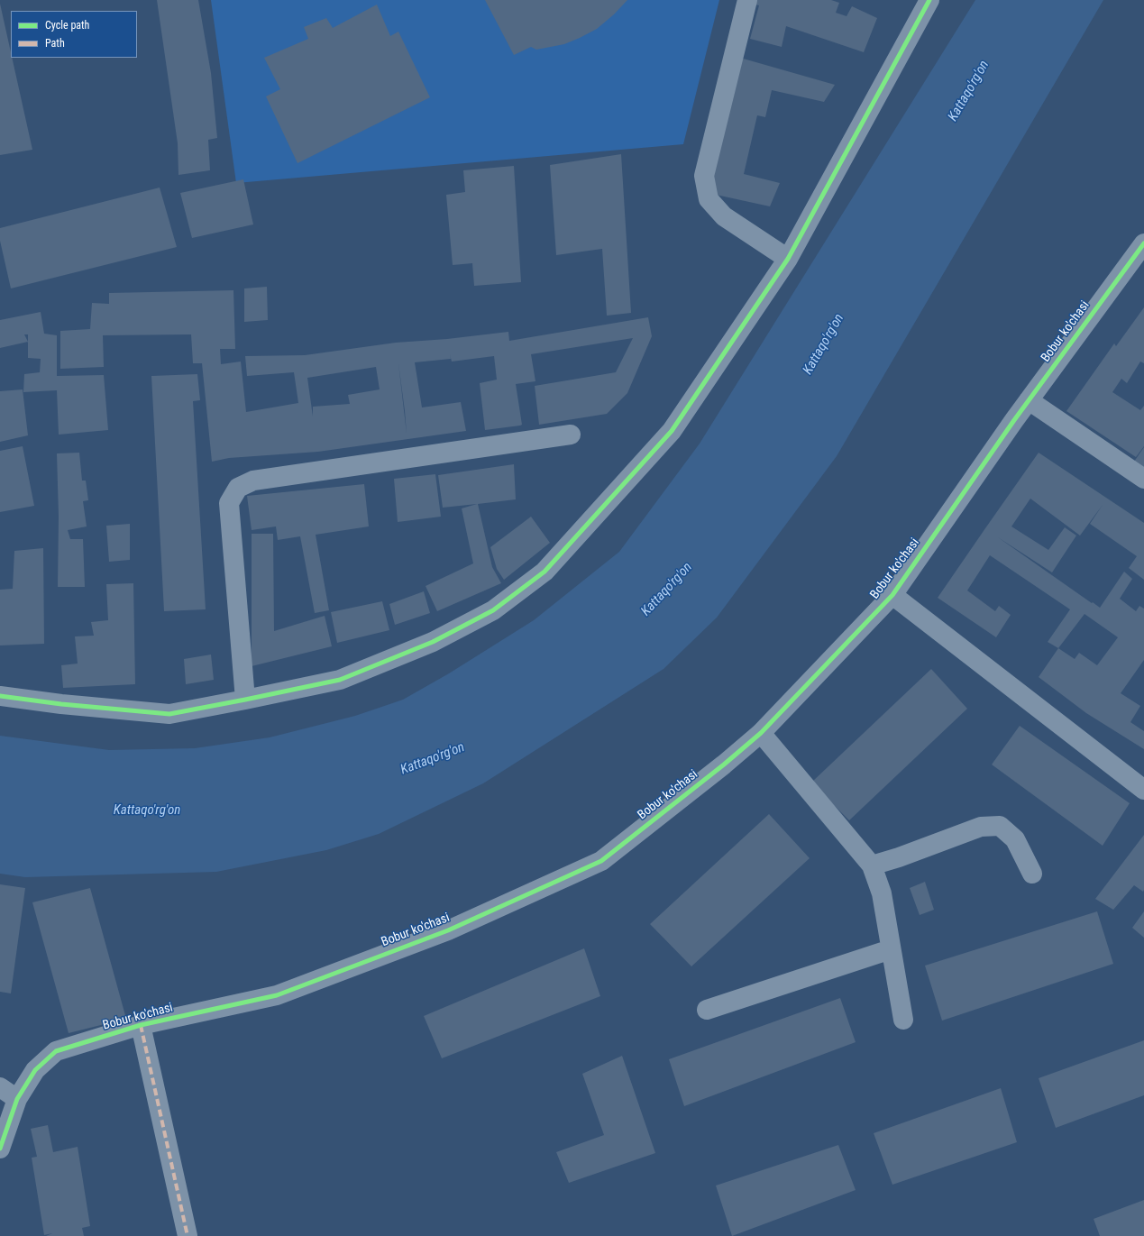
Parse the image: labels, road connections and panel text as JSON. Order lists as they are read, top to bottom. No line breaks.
{"streets":{"street":["Bobur ko'chasi"]},"water":["Kattaqo'rg'on"],"legend":["Cycle path","Path"]}
